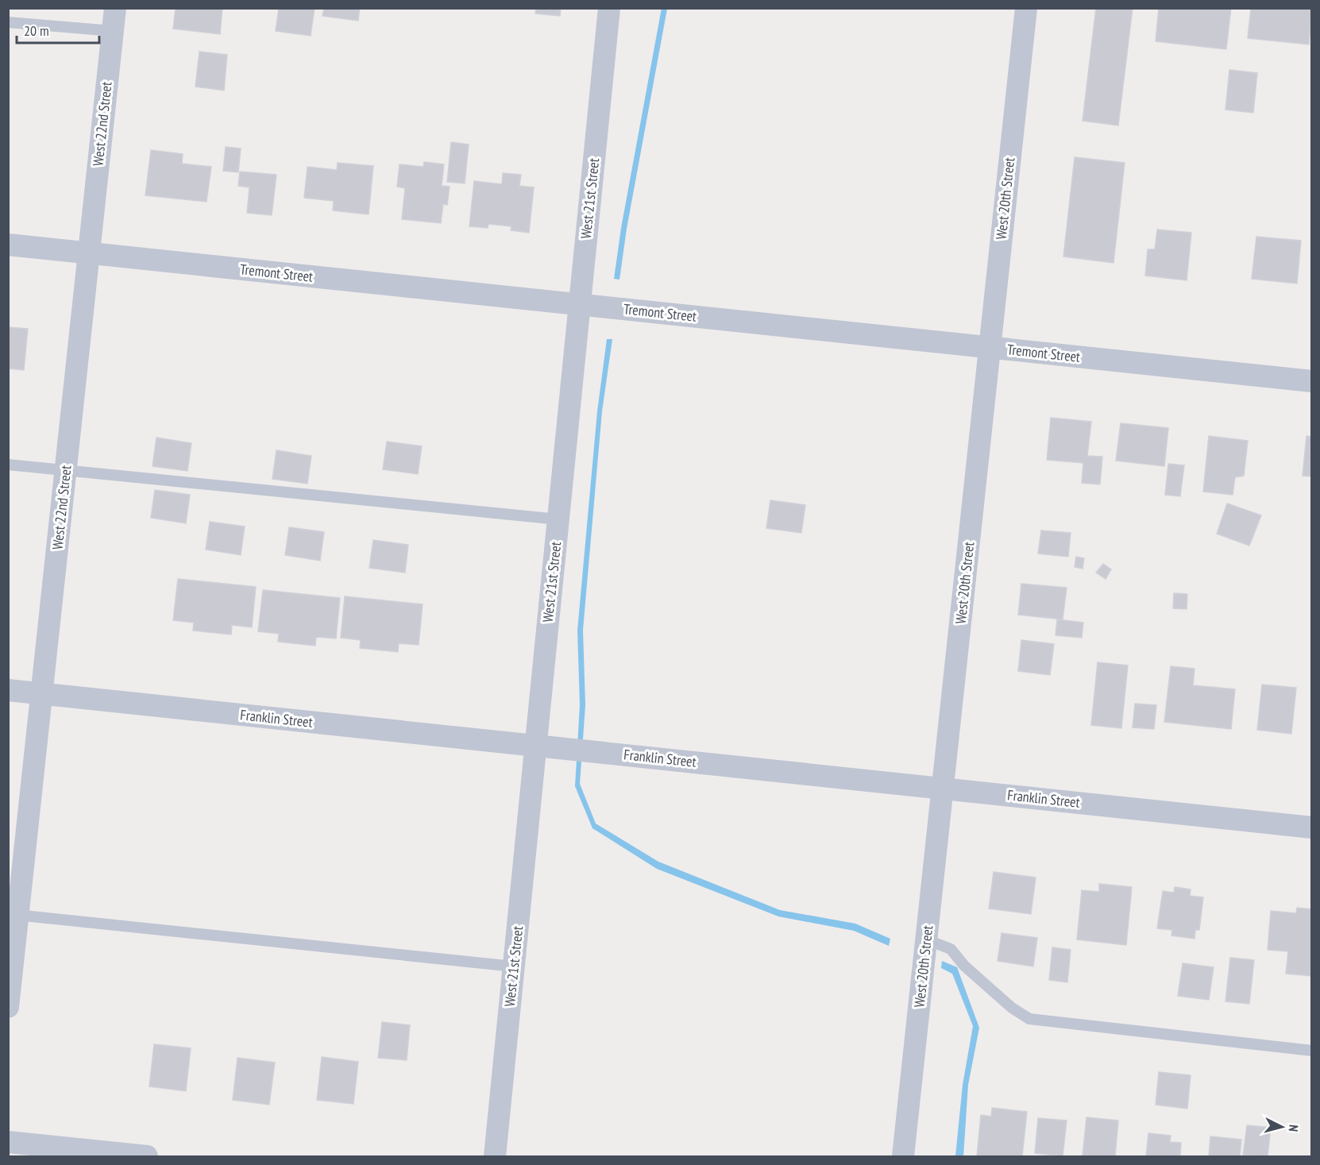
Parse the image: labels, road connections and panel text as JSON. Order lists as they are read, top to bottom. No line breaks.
{"streets":{"street":["West 22nd Street","West 21st Street","West 20th Street","Tremont Street","Franklin Street"]},"crossings":[["West 22nd Street","Tremont Street"],["West 22nd Street","Franklin Street"],["West 21st Street","Tremont Street"],["West 21st Street","Franklin Street"],["West 20th Street","Tremont Street"],["West 20th Street","Franklin Street"]],"scale_bar":"20 m","north":"right"}
